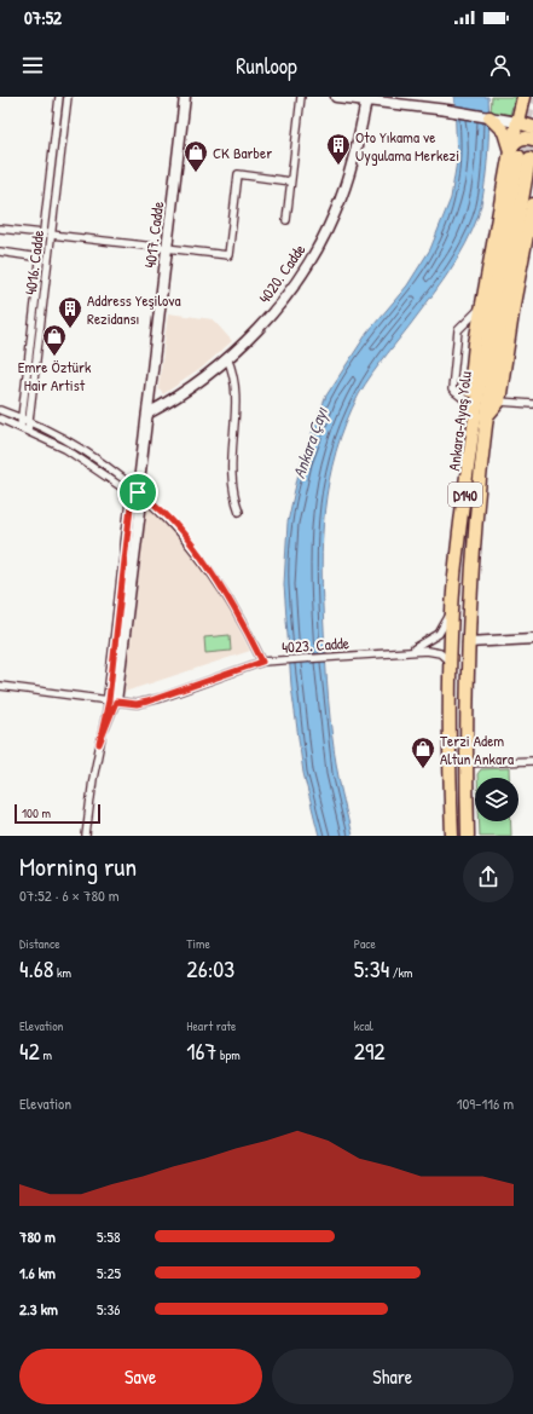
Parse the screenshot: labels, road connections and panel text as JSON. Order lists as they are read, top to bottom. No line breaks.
{"streets":{"highway":["Ankara-Ayaş Yolu","D140"],"street":["4017. Cadde","4016. Cadde","4020. Cadde","4023. Cadde"]},"crossings":[["4017. Cadde","4020. Cadde"],["4017. Cadde","4023. Cadde"],["Ankara-Ayaş Yolu","4023. Cadde"]],"water":["Ankara Çayı"],"places":{"building":["Oto Yıkama ve Uygulama Merkezi","Address Yeşilova Rezidansı"],"shop":["CK Barber","Emre Öztürk Hair Artist","Terzi Adem Altun Ankara"]},"scale_bar":"100 m","page":{"status":"07:52","header":"Runloop","scale":"100 m","heading":["Morning run","07:52 · 6 × 780 m"],"stats":[["Distance","4.68 km"],["Time","26:03"],["Pace","5:34 /km"],["Elevation","42 m"],["Heart rate","167 bpm"],["kcal","292"]],"chart":["Elevation","109–116 m"],"list":[{"name":"780 m","note":"5:58"},{"name":"1.6 km","note":"5:25"},{"name":"2.3 km","note":"5:36"}],"buttons":["Save","Share"]}}
